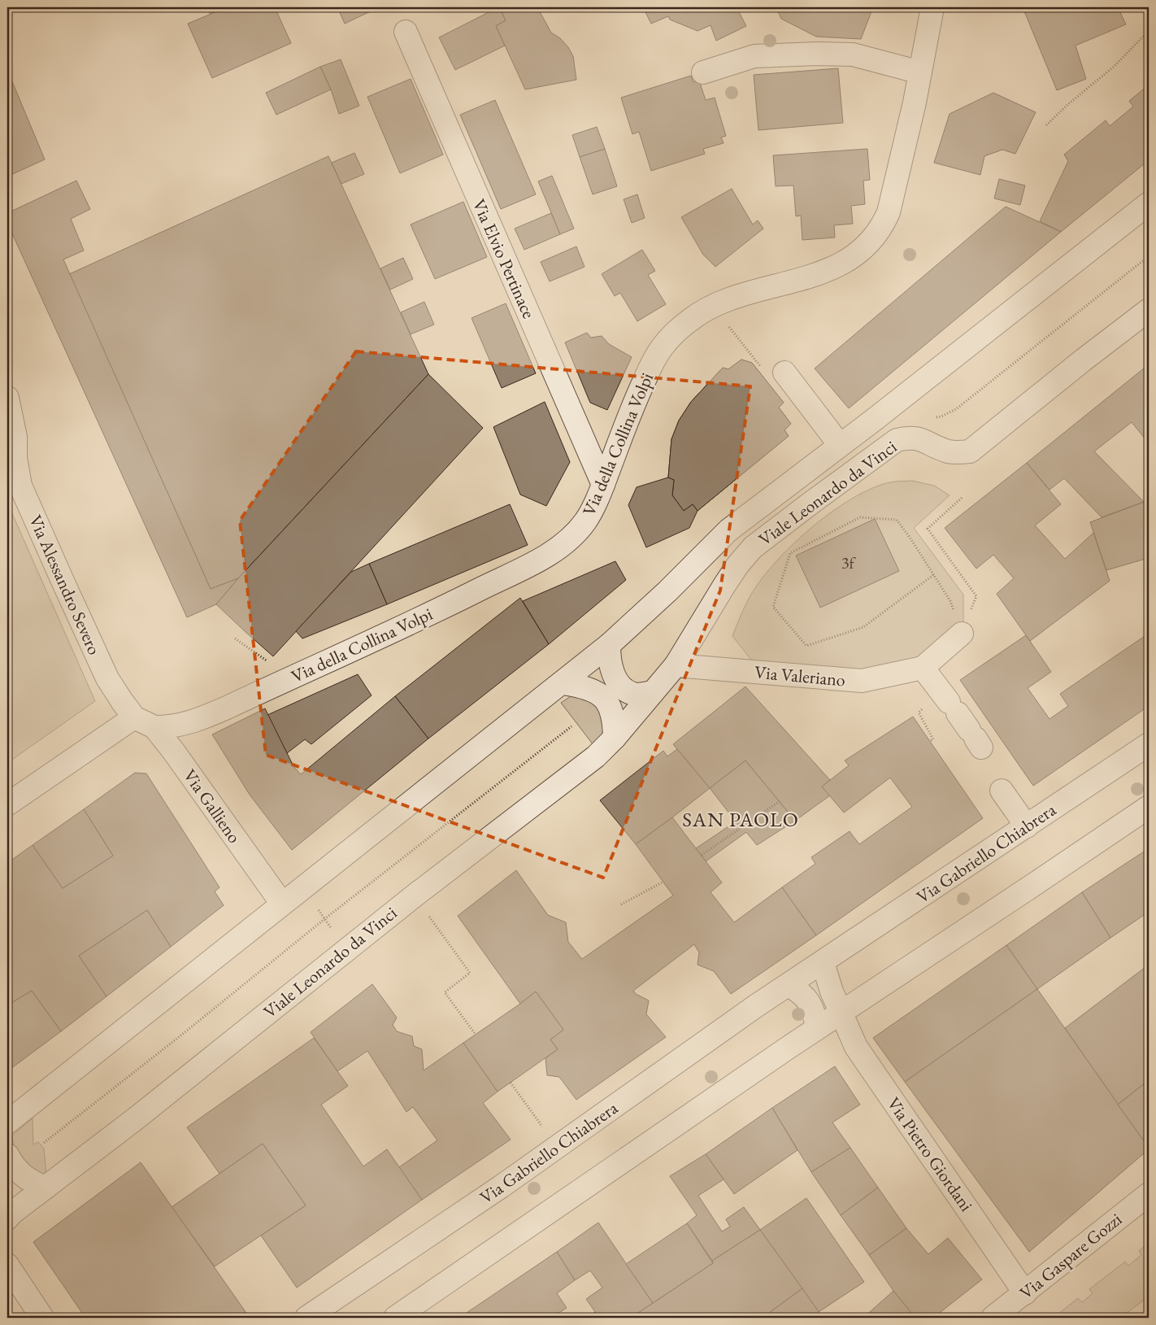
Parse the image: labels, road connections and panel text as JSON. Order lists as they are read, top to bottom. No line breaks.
{"streets":{"street":["Via Elvio Pertinace","Via della Collina Volpi","Viale Leonardo da Vinci","Via Alessandro Severo","Via Valeriano","Via Gallieno","Via Gabriello Chiabrera","Via Pietro Giordani","Via Gaspare Gozzi"]},"crossings":[["Via Elvio Pertinace","Via della Collina Volpi"],["Via della Collina Volpi","Via Gallieno"],["Viale Leonardo da Vinci","Via Valeriano"],["Viale Leonardo da Vinci","Via Gallieno"],["Via Alessandro Severo","Via Gallieno"],["Via Pietro Giordani","Via Gaspare Gozzi"]],"districts":["SAN PAOLO"],"house_numbers":["3f"]}
